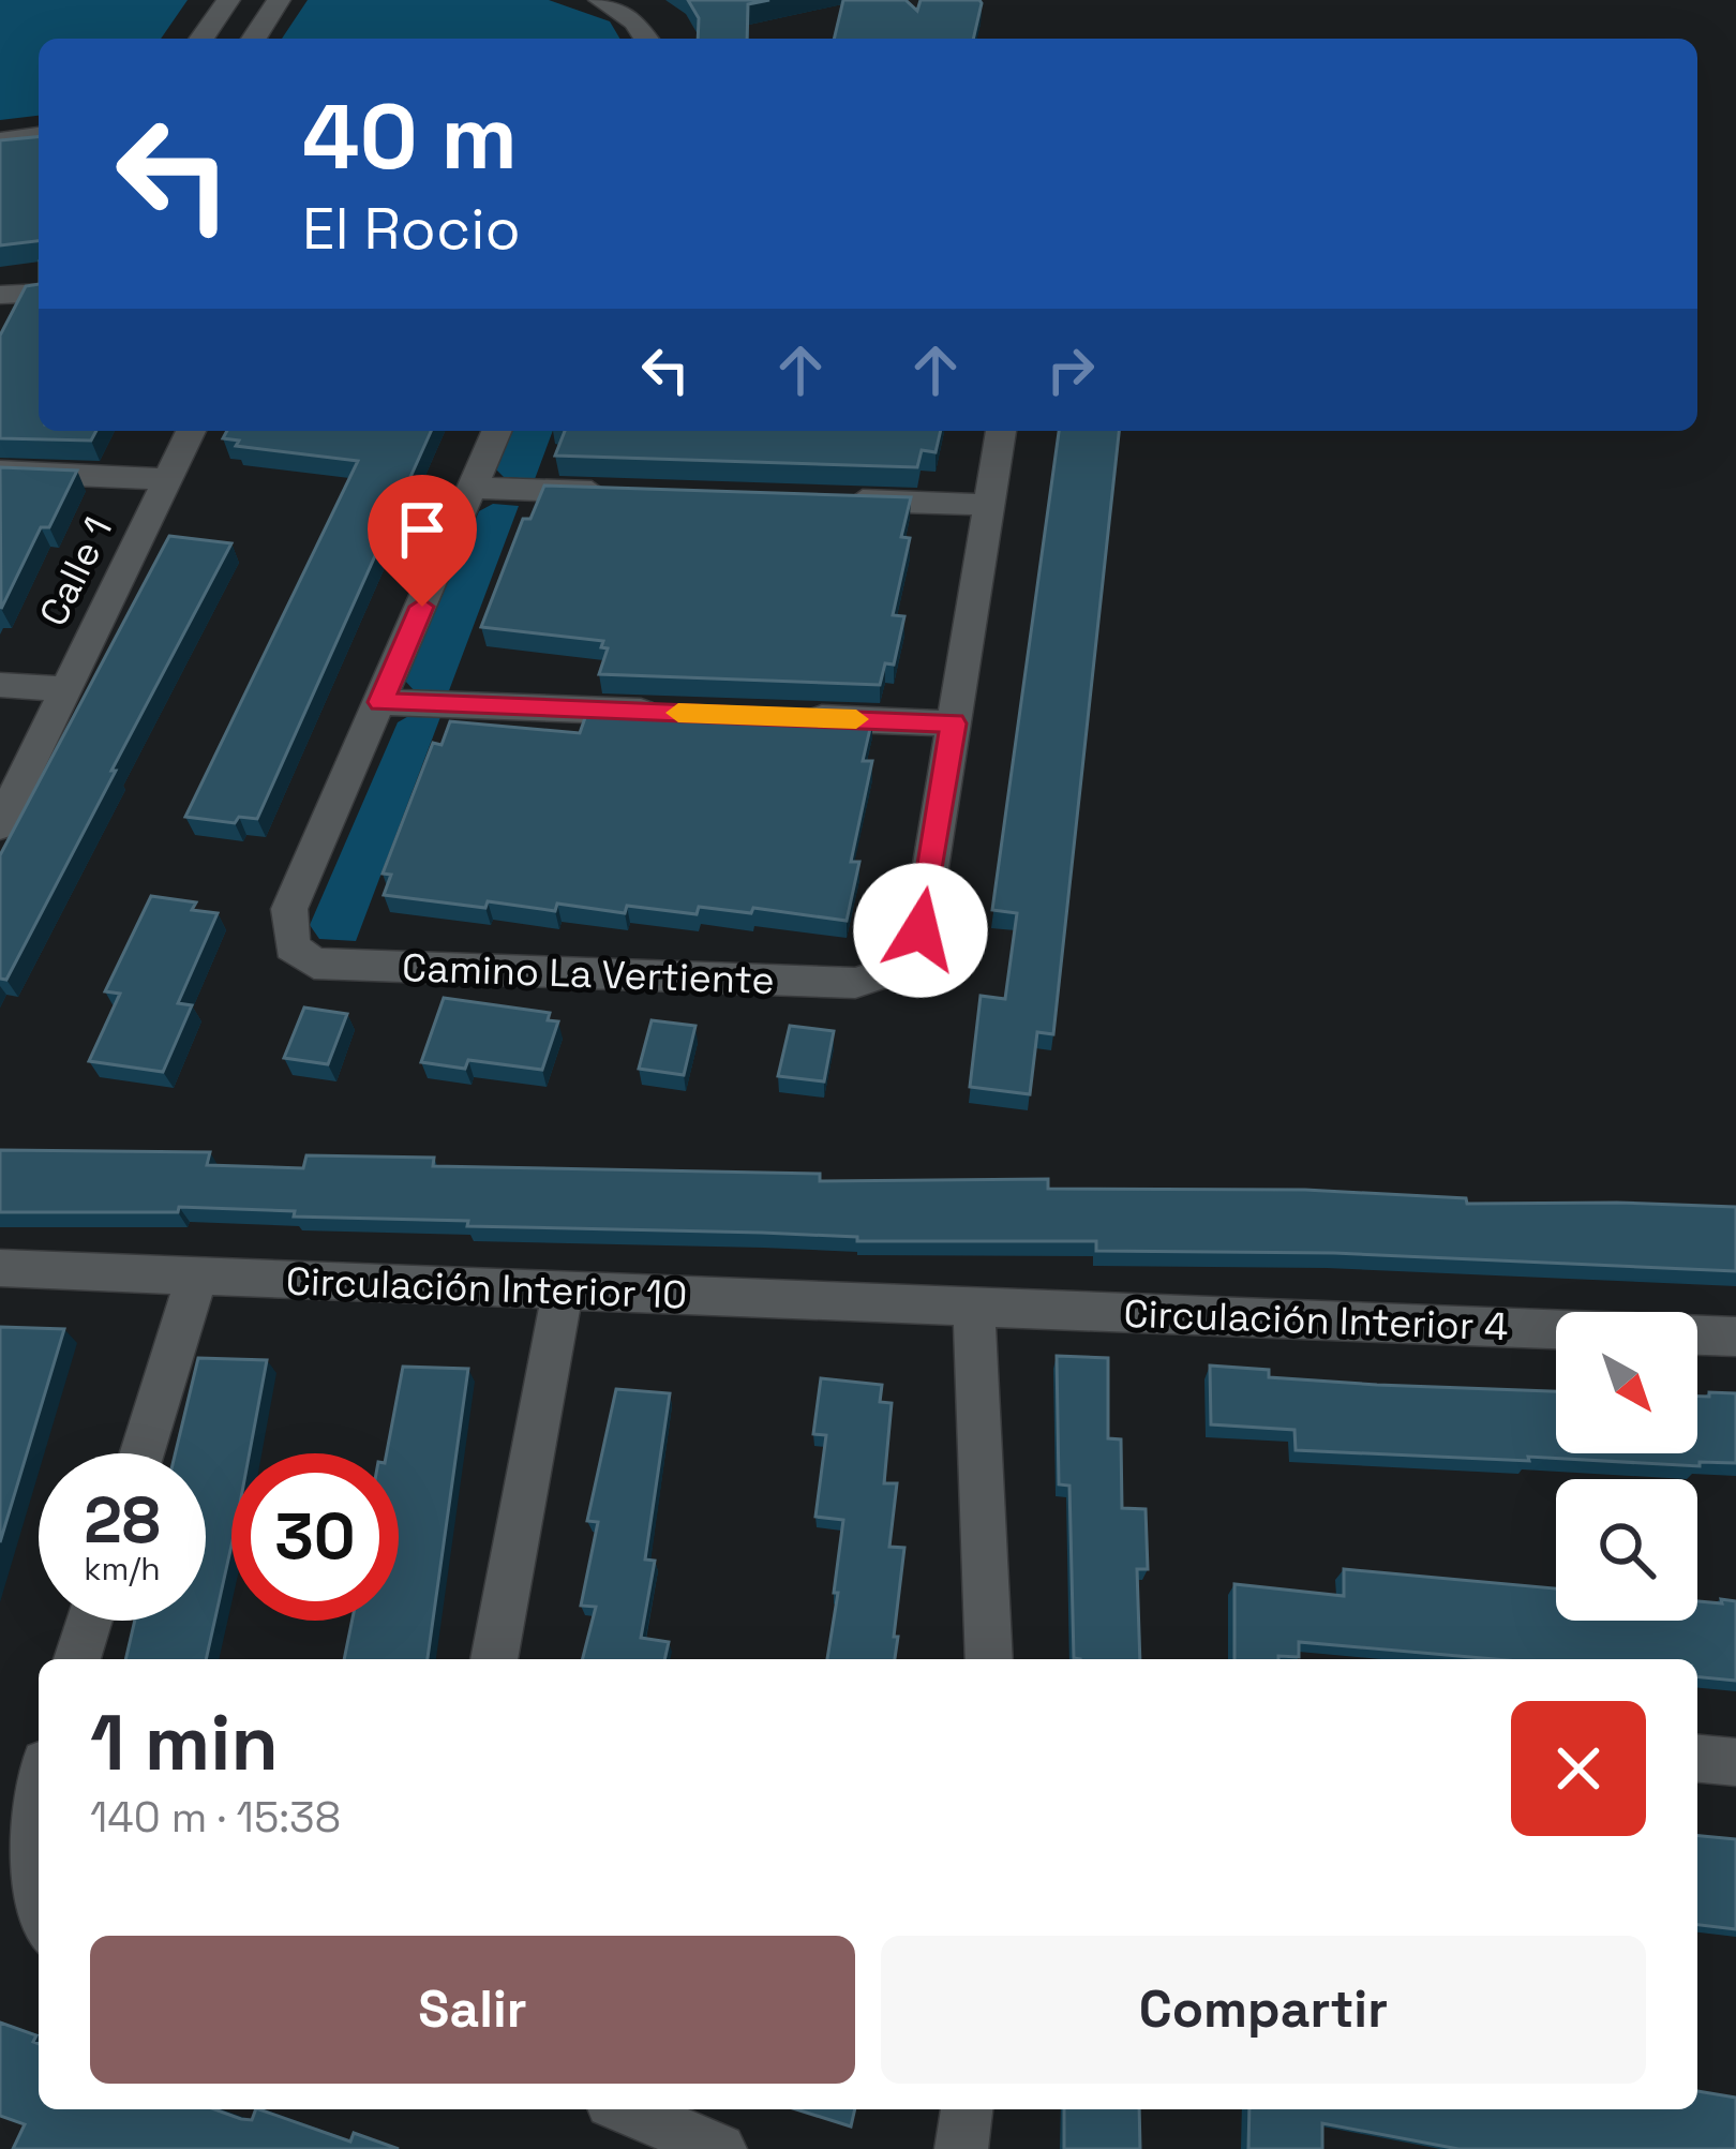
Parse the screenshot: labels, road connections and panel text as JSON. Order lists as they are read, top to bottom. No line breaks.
{"streets":{"street":["Calle 1","Camino La Vertiente","Circulación Interior 10","Circulación Interior 4"]},"crossings":[["Circulación Interior 10","Circulación Interior 4"]],"north":"bottom right","page":{"turn":["40 m","El Rocio"],"speed":"28 km/h","limit":"30","heading":["1 min","140 m · 15:38"],"buttons":["Salir","Compartir"]}}
